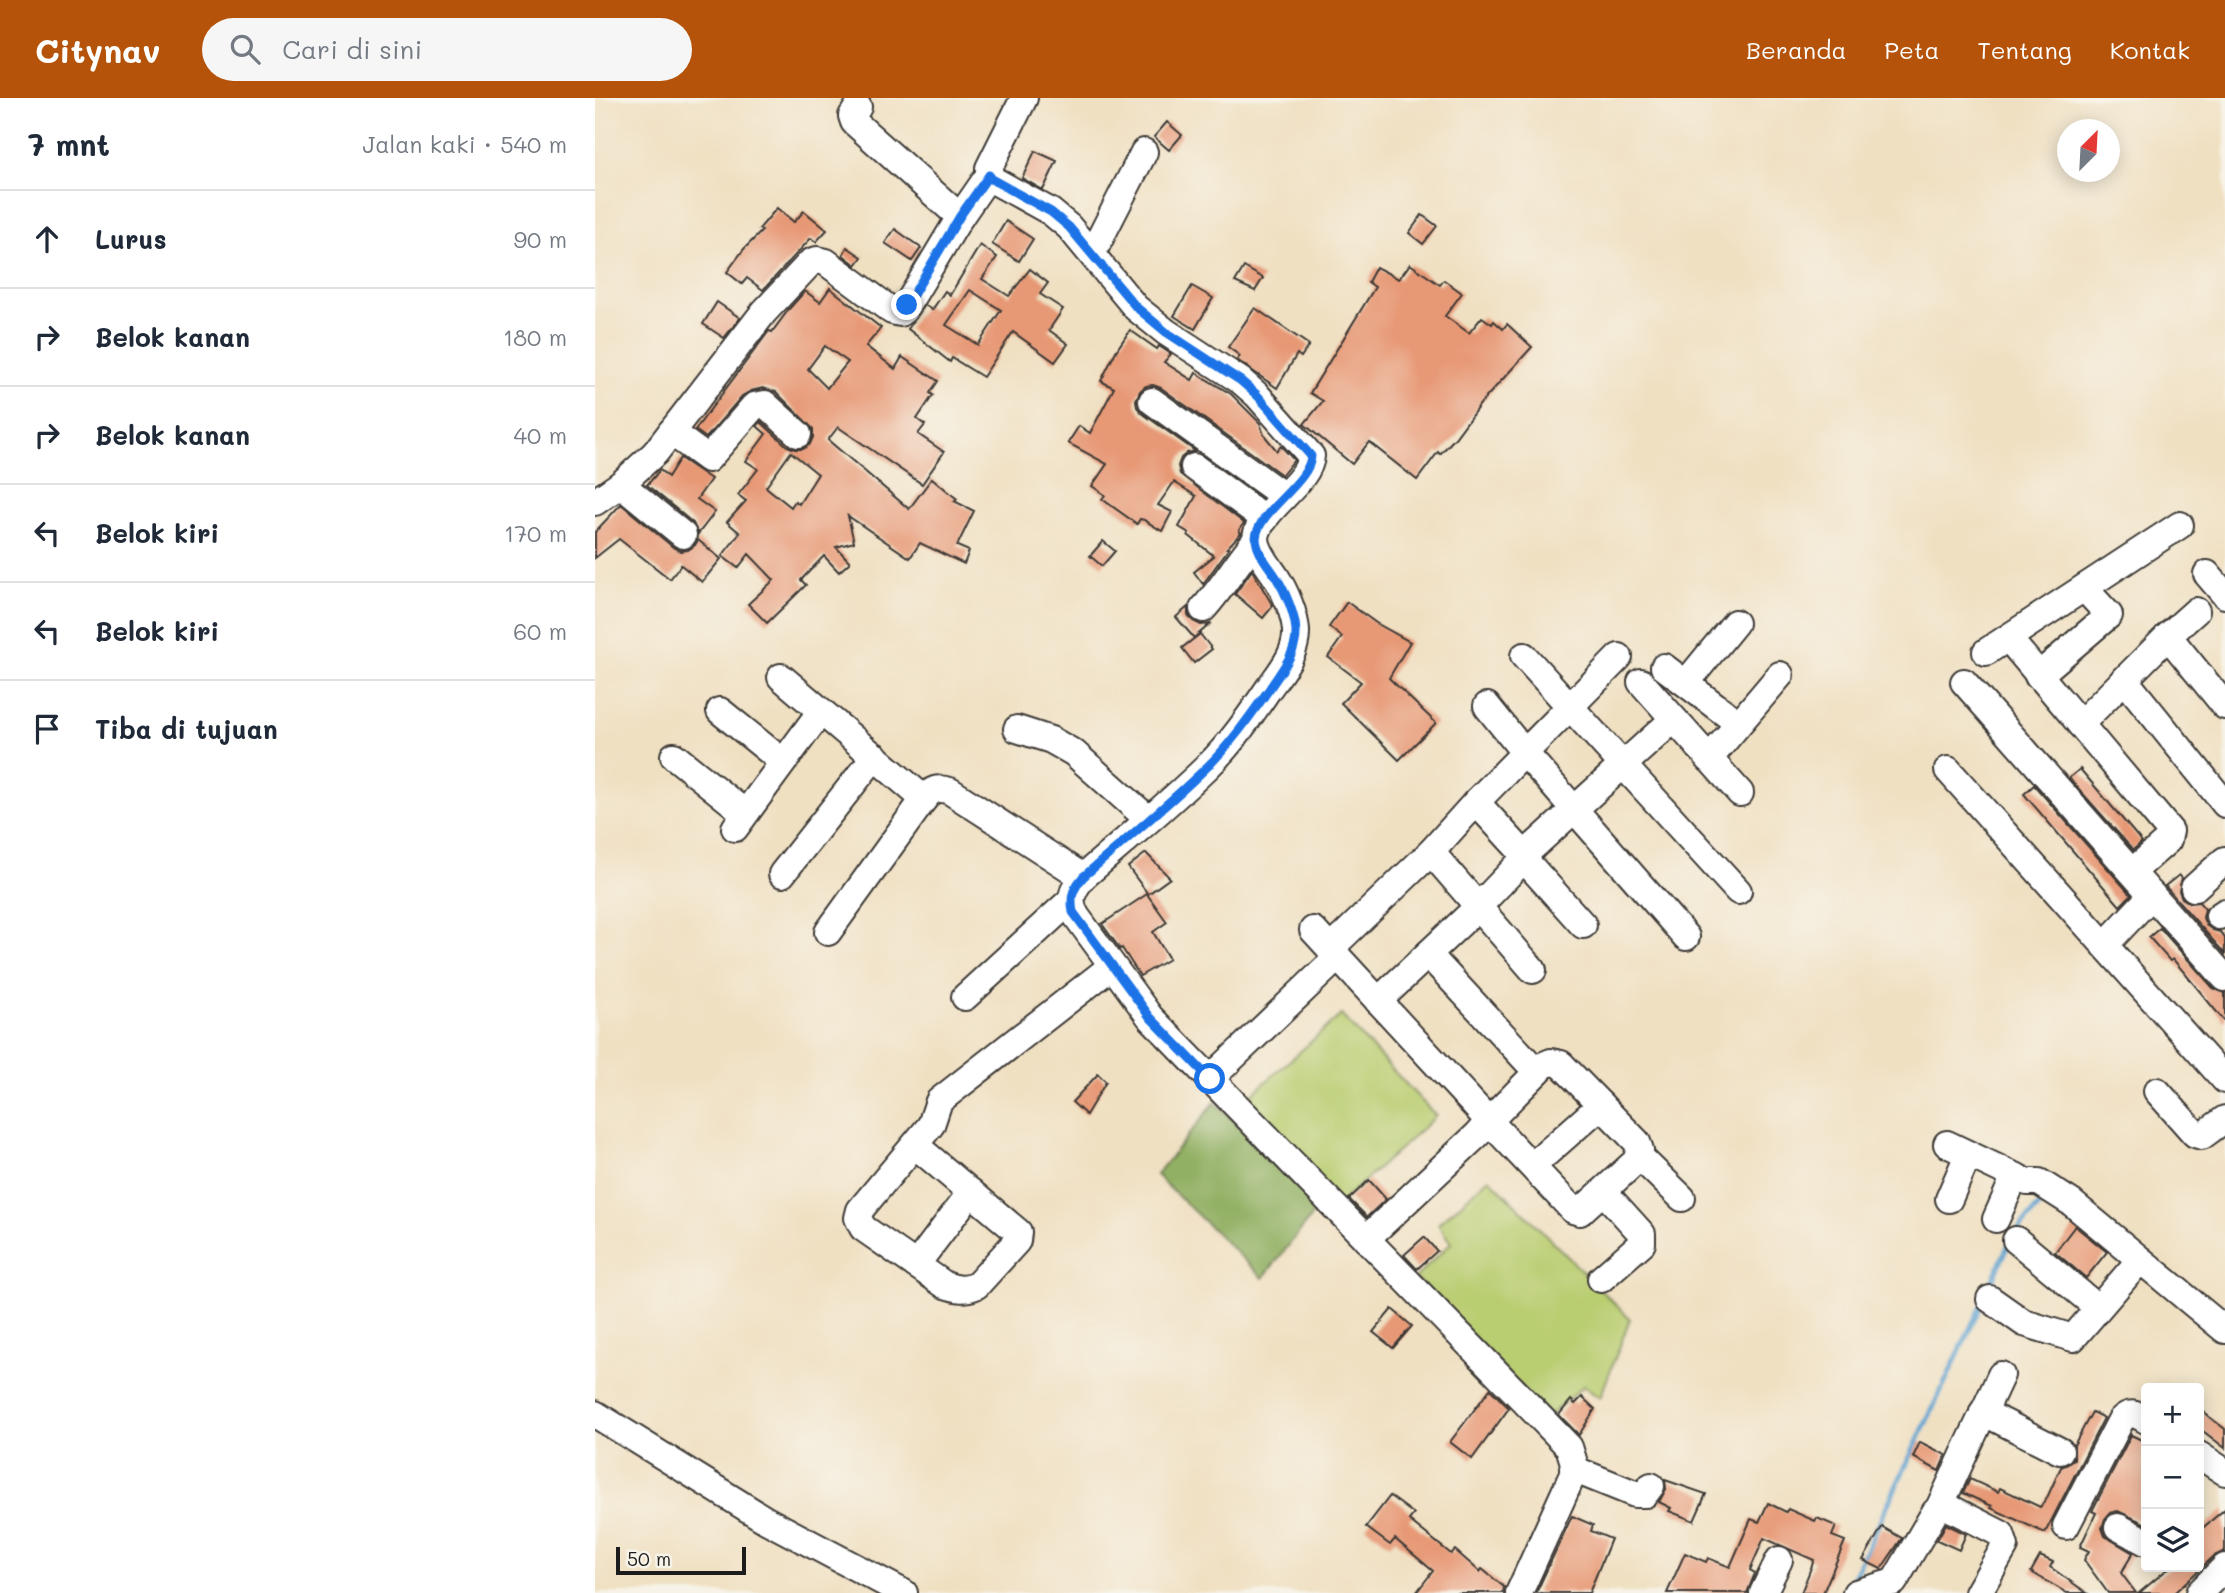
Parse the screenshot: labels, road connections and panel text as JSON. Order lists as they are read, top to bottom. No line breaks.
{"scale_bar":"50 m","north":"top right","page":{"header":"Citynav","search":"Cari di sini","nav":["Beranda","Peta","Tentang","Kontak"],"heading":["7 mnt","Jalan kaki · 540 m"],"list":[["Lurus","90 m"],["Belok kanan","180 m"],["Belok kanan","40 m"],["Belok kiri","170 m"],["Belok kiri","60 m"],"Tiba di tujuan"],"map_buttons":["+","−"],"scale":"50 m"}}
